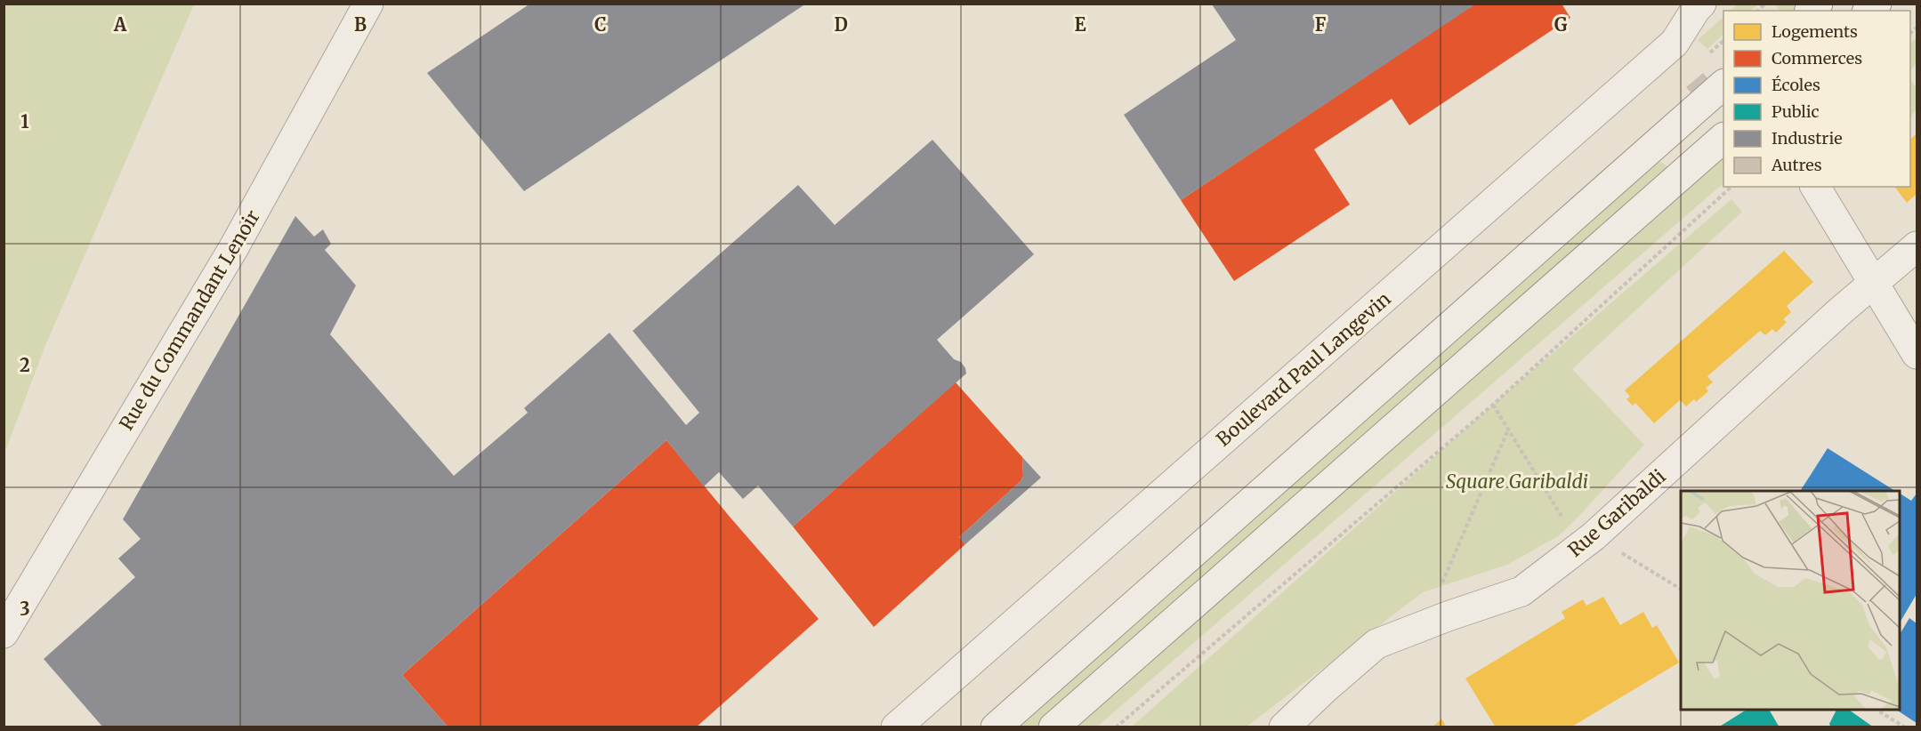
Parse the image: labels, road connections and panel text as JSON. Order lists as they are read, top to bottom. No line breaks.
{"streets":{"street":["Rue du Commandant Lenoir","Boulevard Paul Langevin","Rue Garibaldi"]},"parks":["Square Garibaldi"],"legend":["Logements","Commerces","Écoles","Public","Industrie","Autres"],"grid":{"columns":["A","B","C","D","E","F","G"],"rows":["1","2","3"]}}
